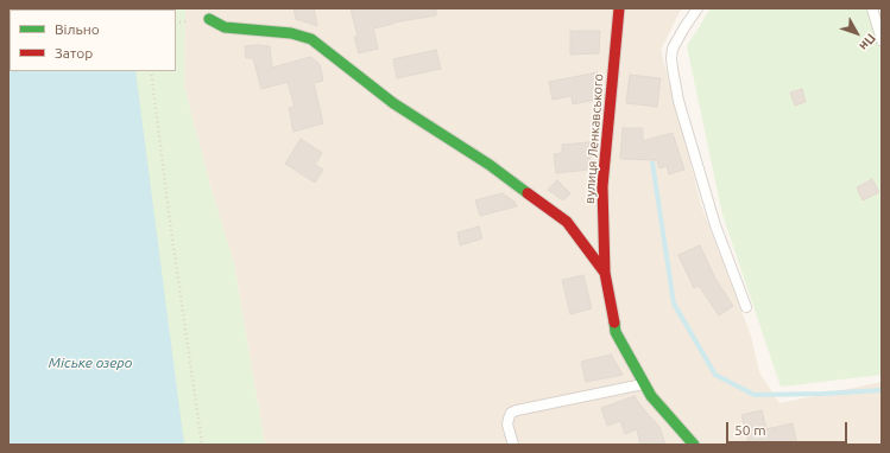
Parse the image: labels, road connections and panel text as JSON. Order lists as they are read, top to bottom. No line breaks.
{"streets":{"street":["вулиця Ленкавського"]},"water":["Міське озеро"],"legend":["Вільно","Затор"],"scale_bar":"50 m","north":"bottom right"}
